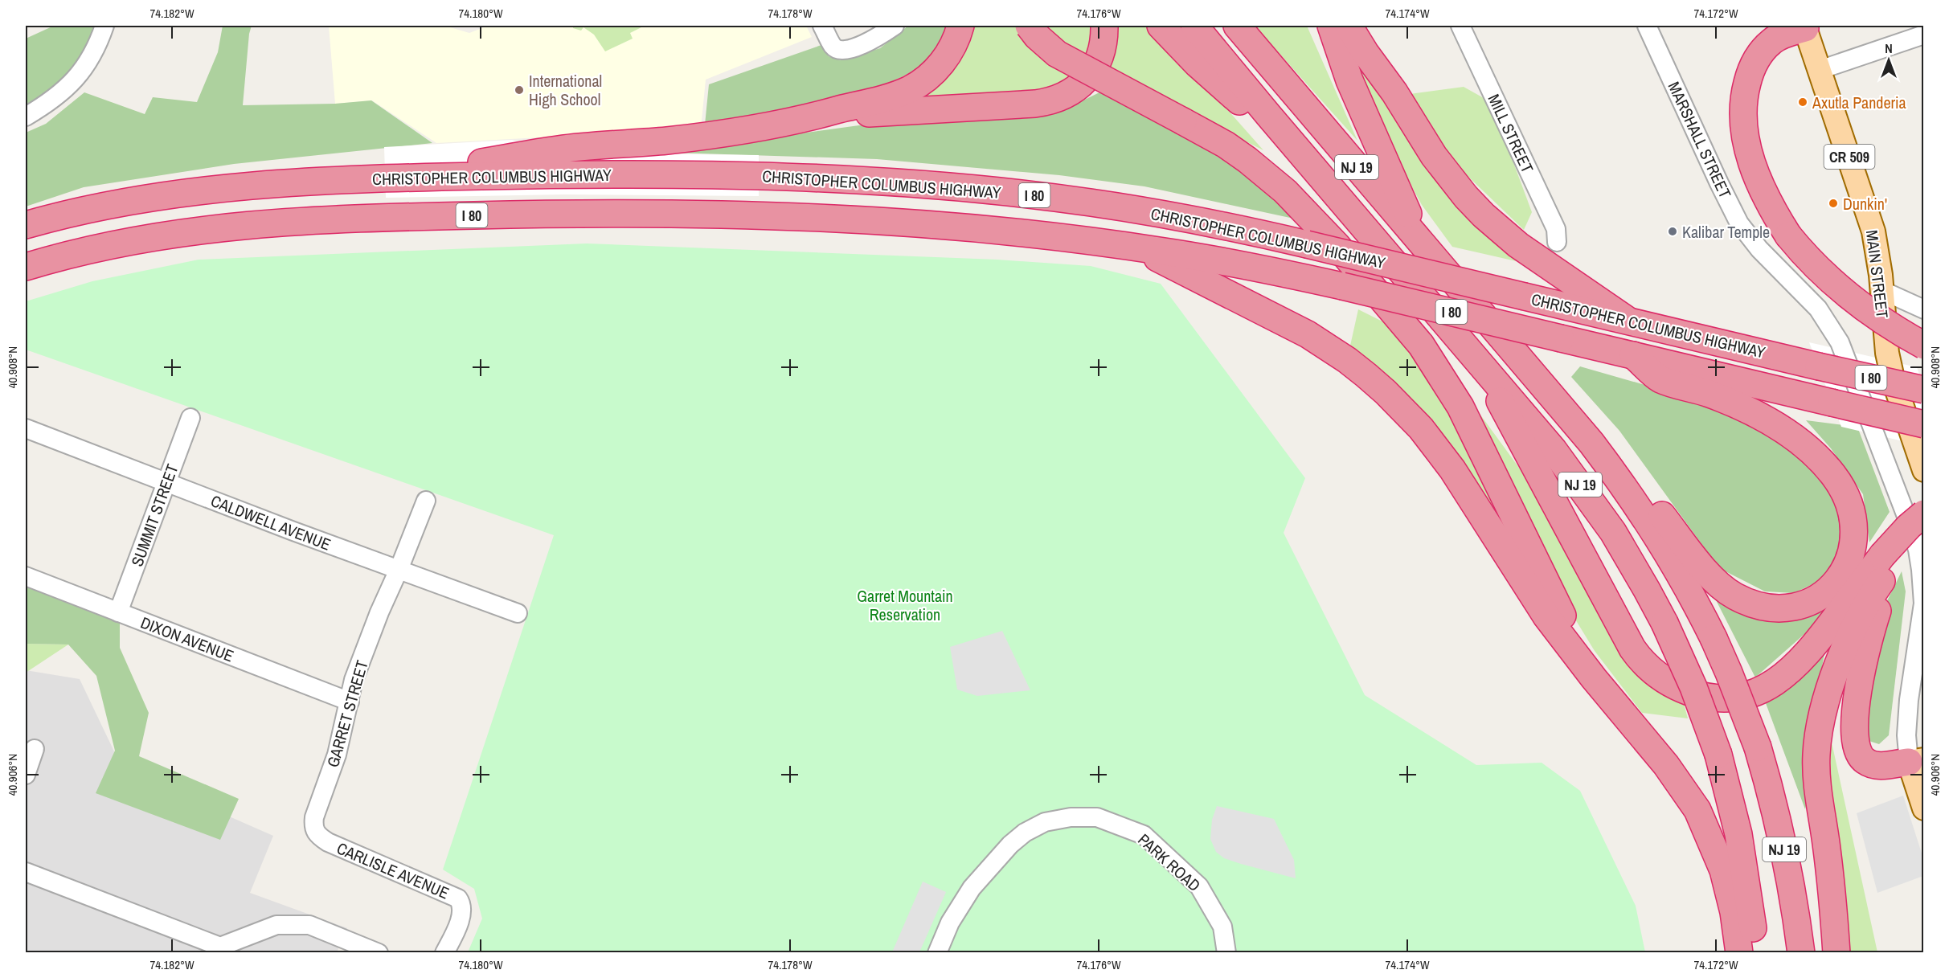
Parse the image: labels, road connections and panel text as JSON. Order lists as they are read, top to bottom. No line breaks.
{"streets":{"highway":["NJ 19","CHRISTOPHER COLUMBUS HIGHWAY","I 80"],"main road":["MARSHALL STREET","CR 509","MAIN STREET"],"street":["MILL STREET","SUMMIT STREET","CALDWELL AVENUE","DIXON AVENUE","GARRET STREET","PARK ROAD","CARLISLE AVENUE"]},"crossings":[["SUMMIT STREET","CALDWELL AVENUE"],["SUMMIT STREET","DIXON AVENUE"],["CALDWELL AVENUE","GARRET STREET"],["DIXON AVENUE","GARRET STREET"],["GARRET STREET","CARLISLE AVENUE"]],"parks":["Garret Mountain Reservation"],"places":["International High School","Axutla Panderia","Dunkin'","Kalibar Temple"],"north":"top","coordinates":["74.182°W","74.180°W","74.178°W","74.176°W","74.174°W","74.172°W","40.908°N","40.906°N"]}
